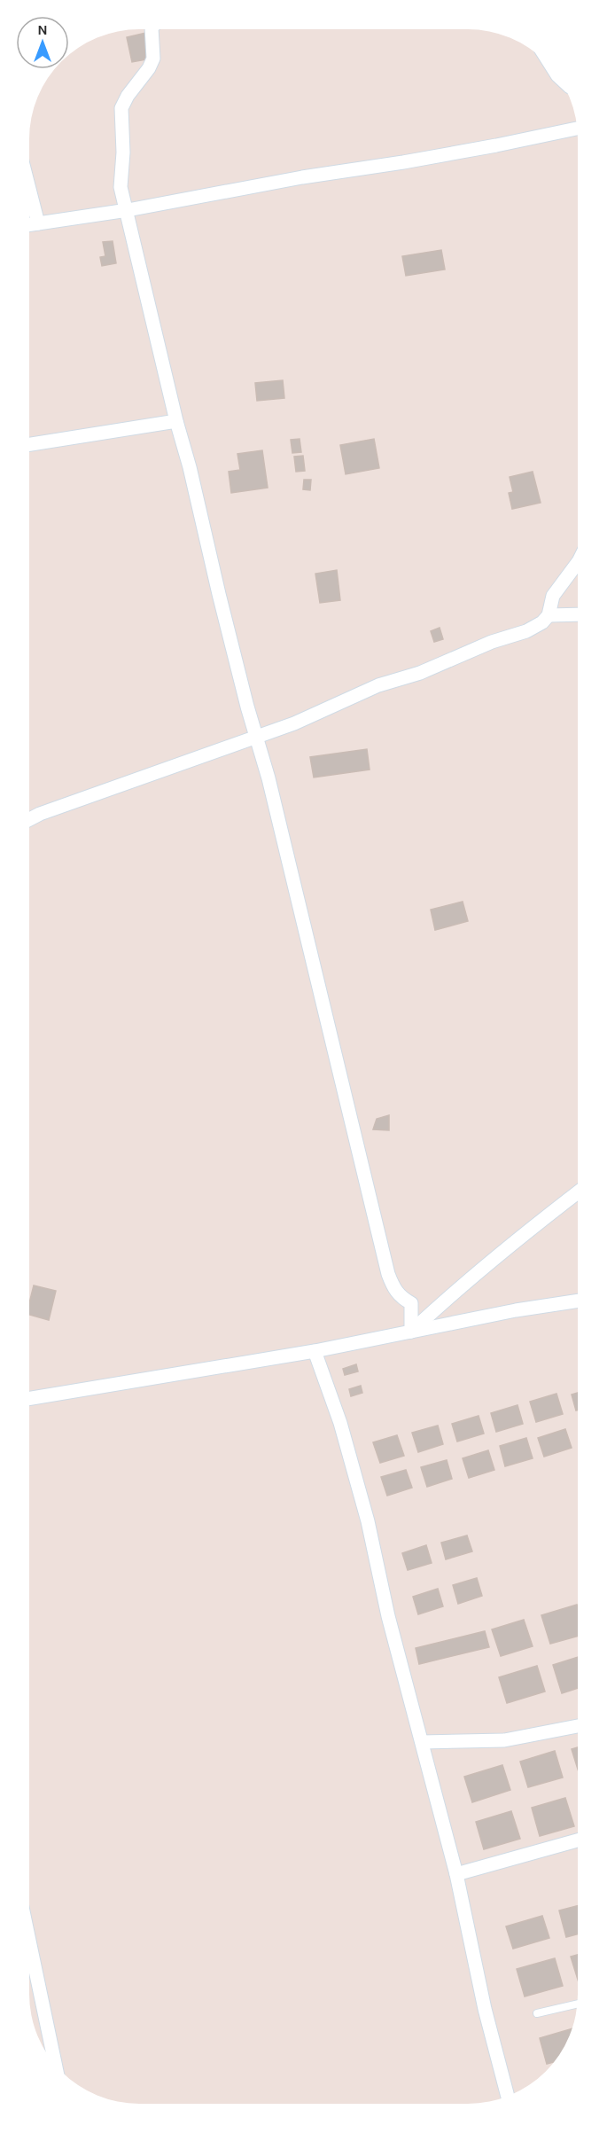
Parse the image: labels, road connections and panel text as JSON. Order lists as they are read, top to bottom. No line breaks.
{"north":"top"}
